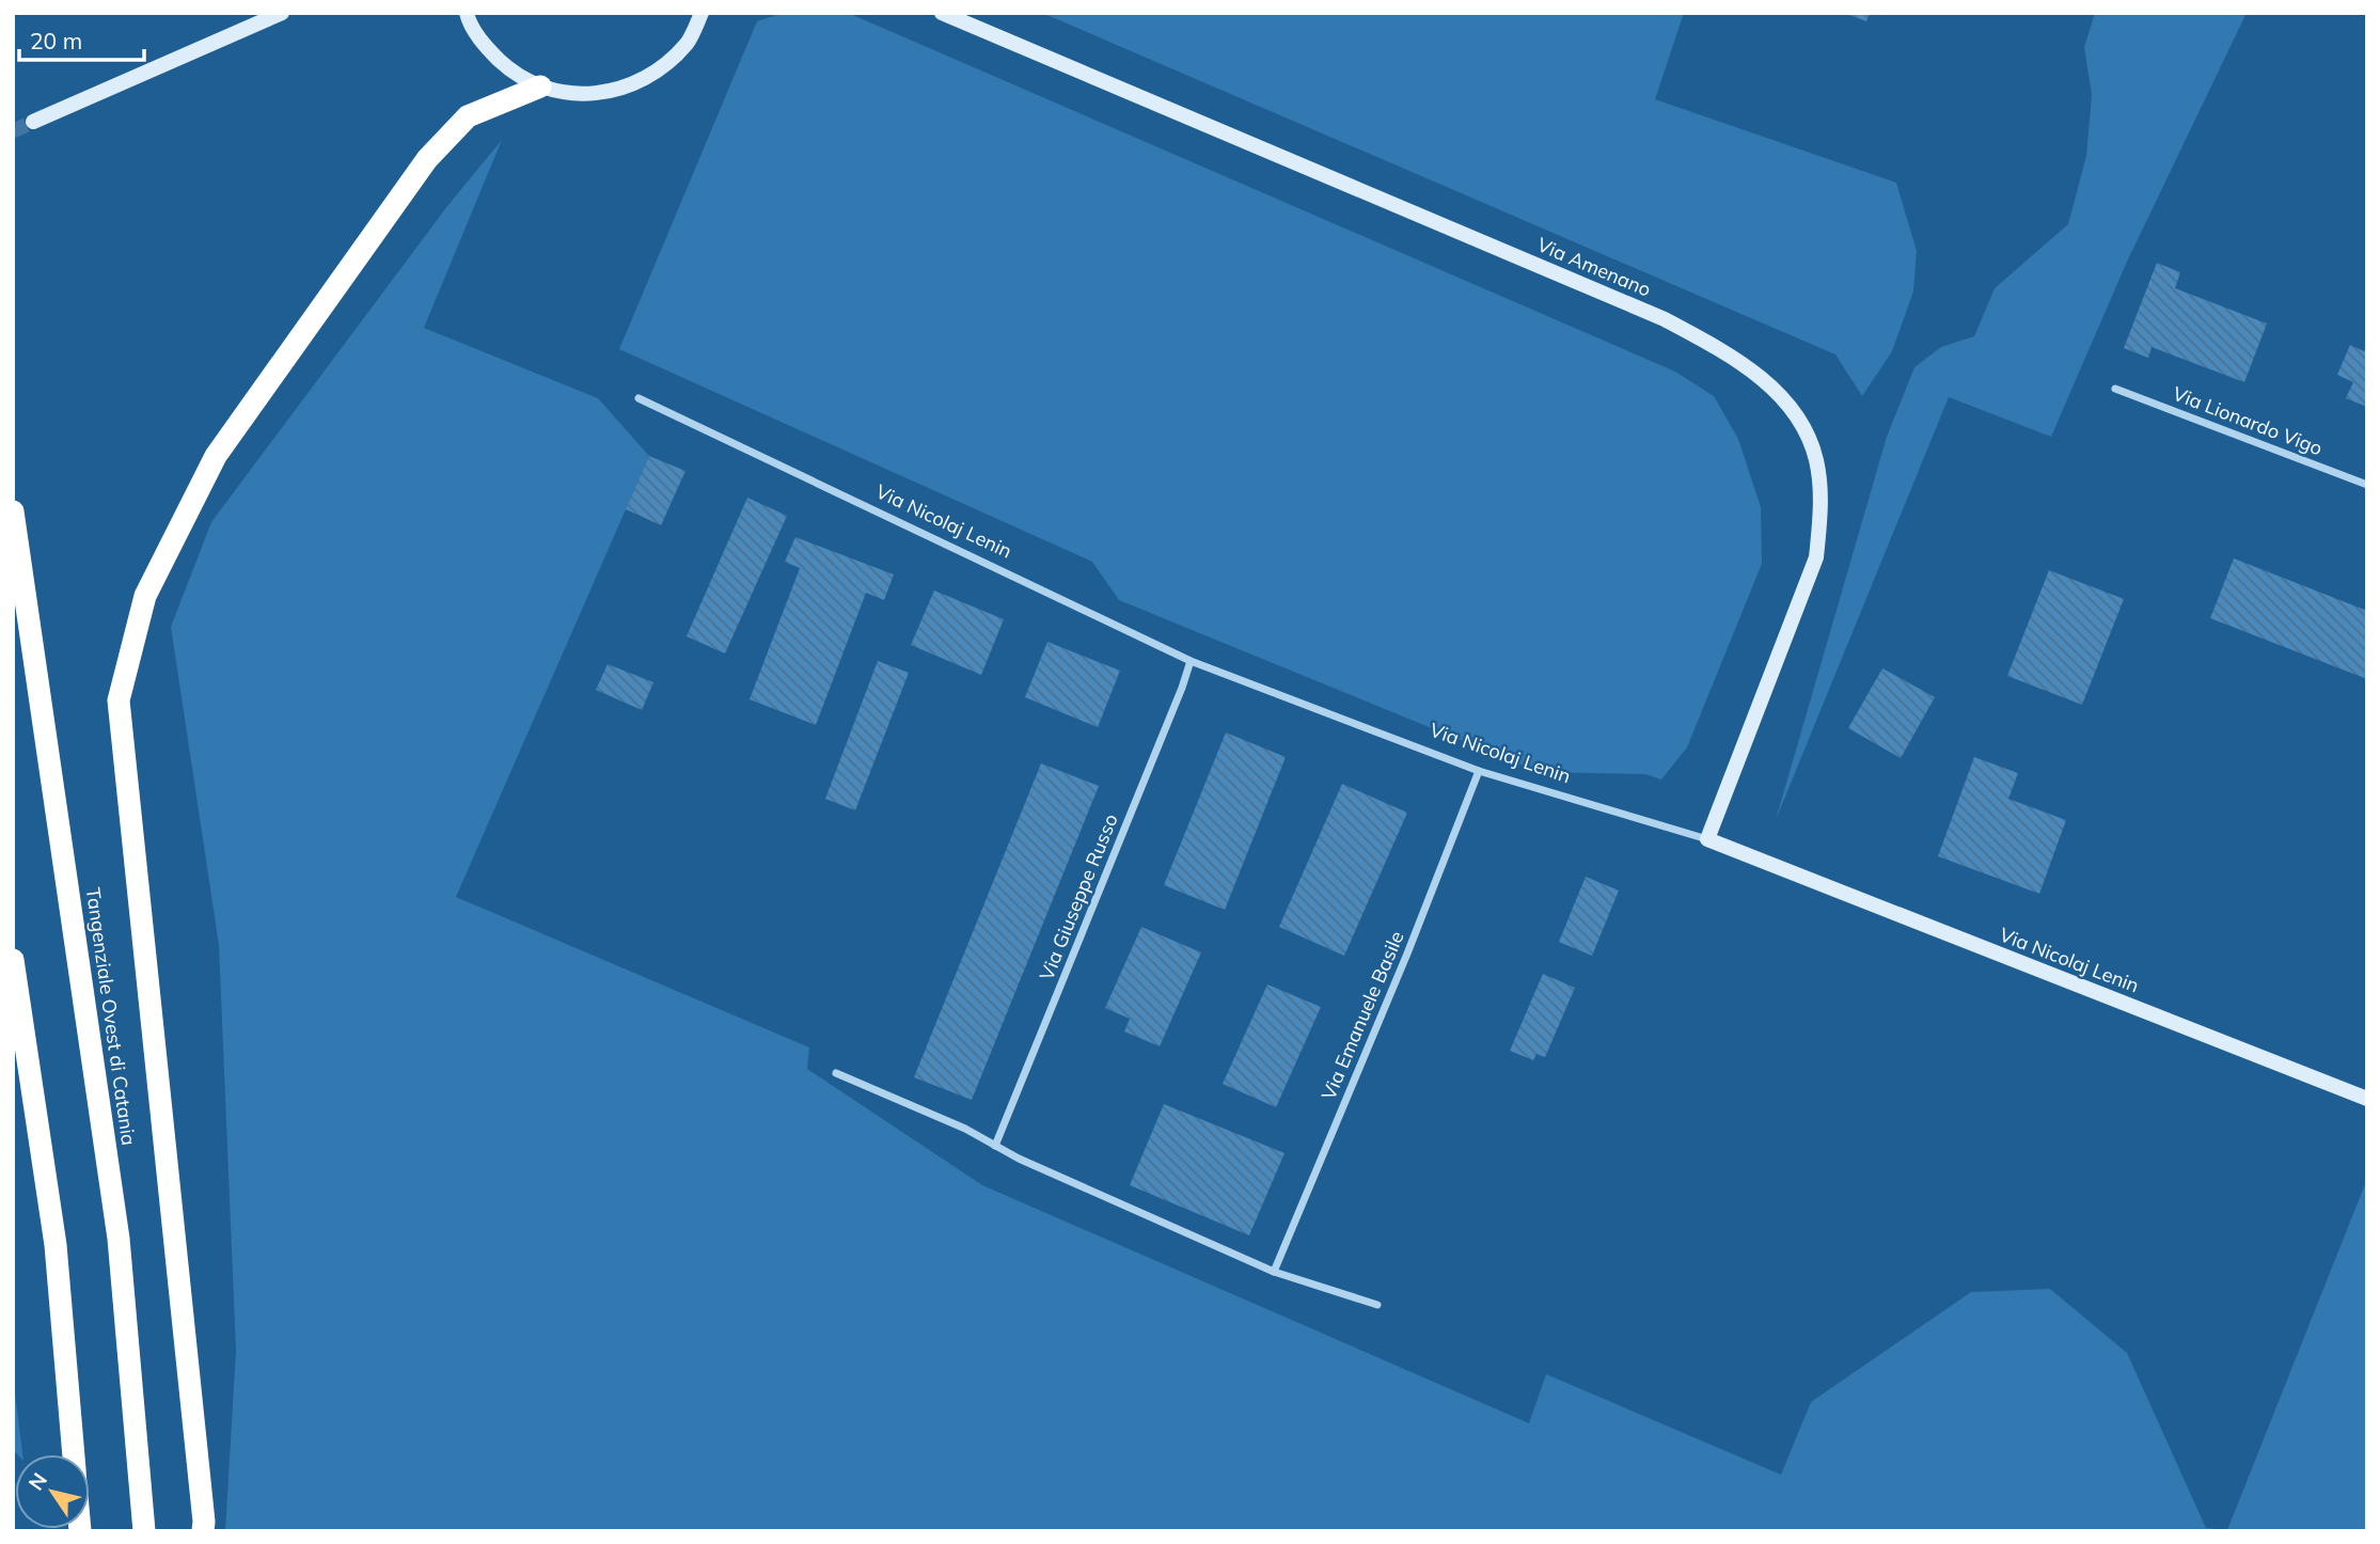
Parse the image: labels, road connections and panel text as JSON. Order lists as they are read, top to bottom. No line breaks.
{"streets":{"highway":["Tangenziale Ovest di Catania"],"main road":["Via Amenano","Via Nicolaj Lenin"],"street":["Via Lionardo Vigo","Via Giuseppe Russo","Via Emanuele Basile"]},"crossings":[["Via Amenano","Via Nicolaj Lenin"],["Via Nicolaj Lenin","Via Giuseppe Russo"],["Via Nicolaj Lenin","Via Emanuele Basile"]],"scale_bar":"20 m","north":"top left"}
